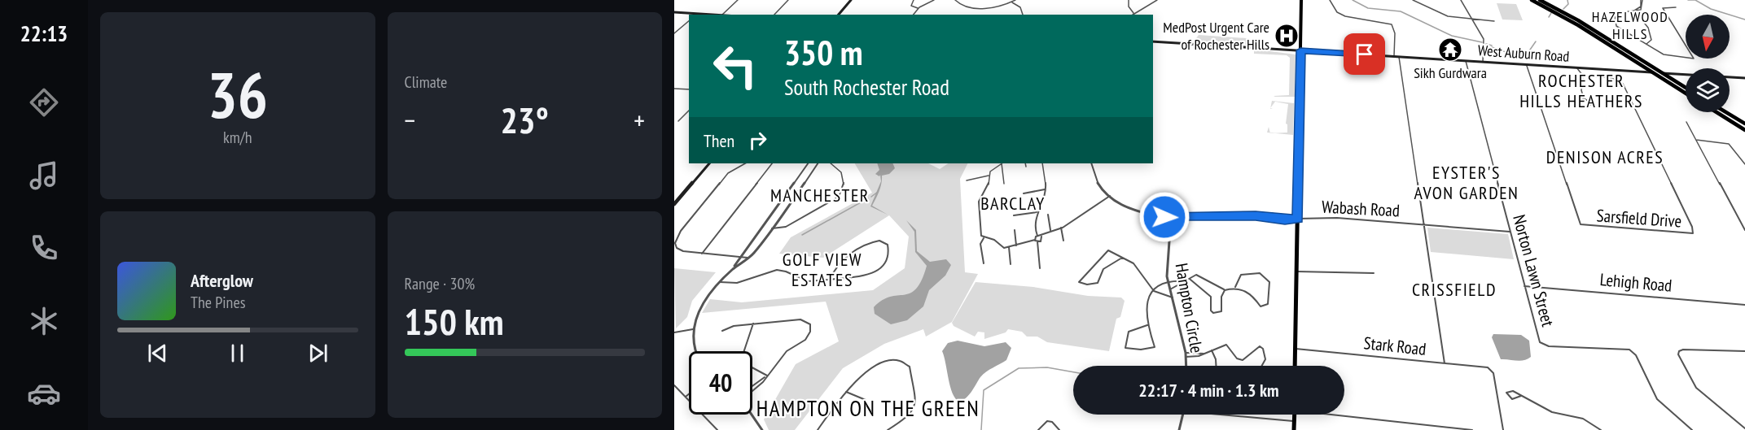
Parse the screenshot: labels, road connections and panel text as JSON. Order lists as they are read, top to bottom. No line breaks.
{"streets":{"main road":["West Auburn Road"],"street":["Wabash Road","Sarsfield Drive","Norton Lawn Street","Lehigh Road","Hampton Circle","Stark Road"]},"crossings":[["West Auburn Road","Norton Lawn Street"],["Wabash Road","Norton Lawn Street"],["Norton Lawn Street","Lehigh Road"]],"districts":["HAZELWOOD HILLS","ROCHESTER HILLS HEATHERS","DENISON ACRES","EYSTER'S AVON GARDEN","MANCHESTER","BARCLAY","GOLF VIEW ESTATES","CRISSFIELD","HAMPTON ON THE GREEN"],"places":{"hospital":["MedPost Urgent Care of Rochester Hills"],"temple":["Sikh Gurdwara"]},"north":"bottom","page":{"tabs":"22:13","tile":[["36","km/h"],"Climate",["Range · 30%","150 km"]],"turn":["350 m","South Rochester Road"],"heat":["−","23°","+"],"then":"Then","song":["Afterglow","The Pines"],"limit":"40","trip":"22:17 · 4 min · 1.3 km"}}
